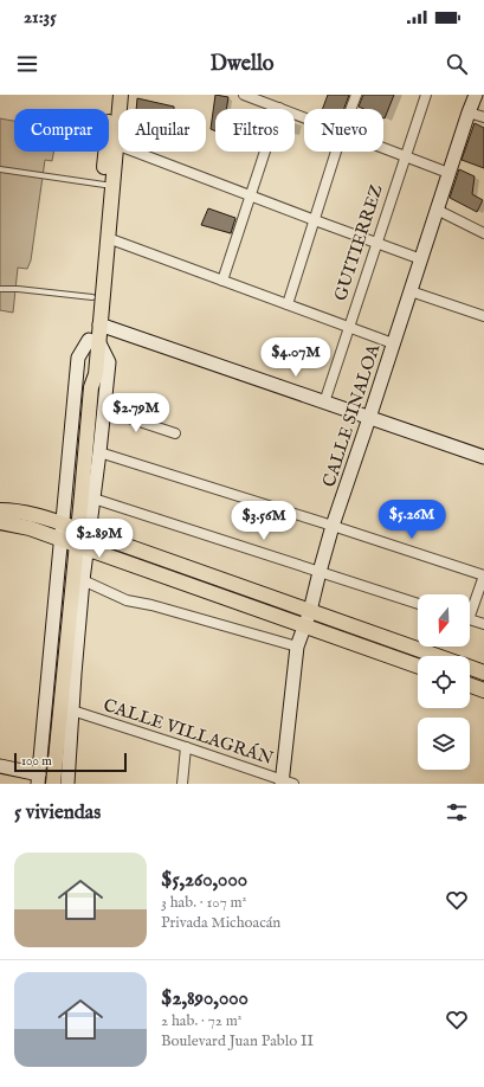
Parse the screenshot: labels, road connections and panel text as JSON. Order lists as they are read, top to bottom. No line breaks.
{"streets":{"street":["GUITIERREZ","CALLE SINALOA","CALLE VILLAGRÁN"]},"crossings":[["CALLE SINALOA","CALLE VILLAGRÁN"]],"scale_bar":"100 m","north":"bottom","page":{"status":"21:35","header":"Dwello","chip":["Comprar","Alquilar","Filtros","Nuevo"],"price":["$4.07M","$2.79M","$5.26M","$3.56M","$2.89M"],"scale":"100 m","heading":"5 viviendas","list":[{"name":"$5,260,000","note":"3 hab. · 107 m² · Privada Michoacán"},{"name":"$2,890,000","note":"2 hab. · 72 m² · Boulevard Juan Pablo II"}]}}
